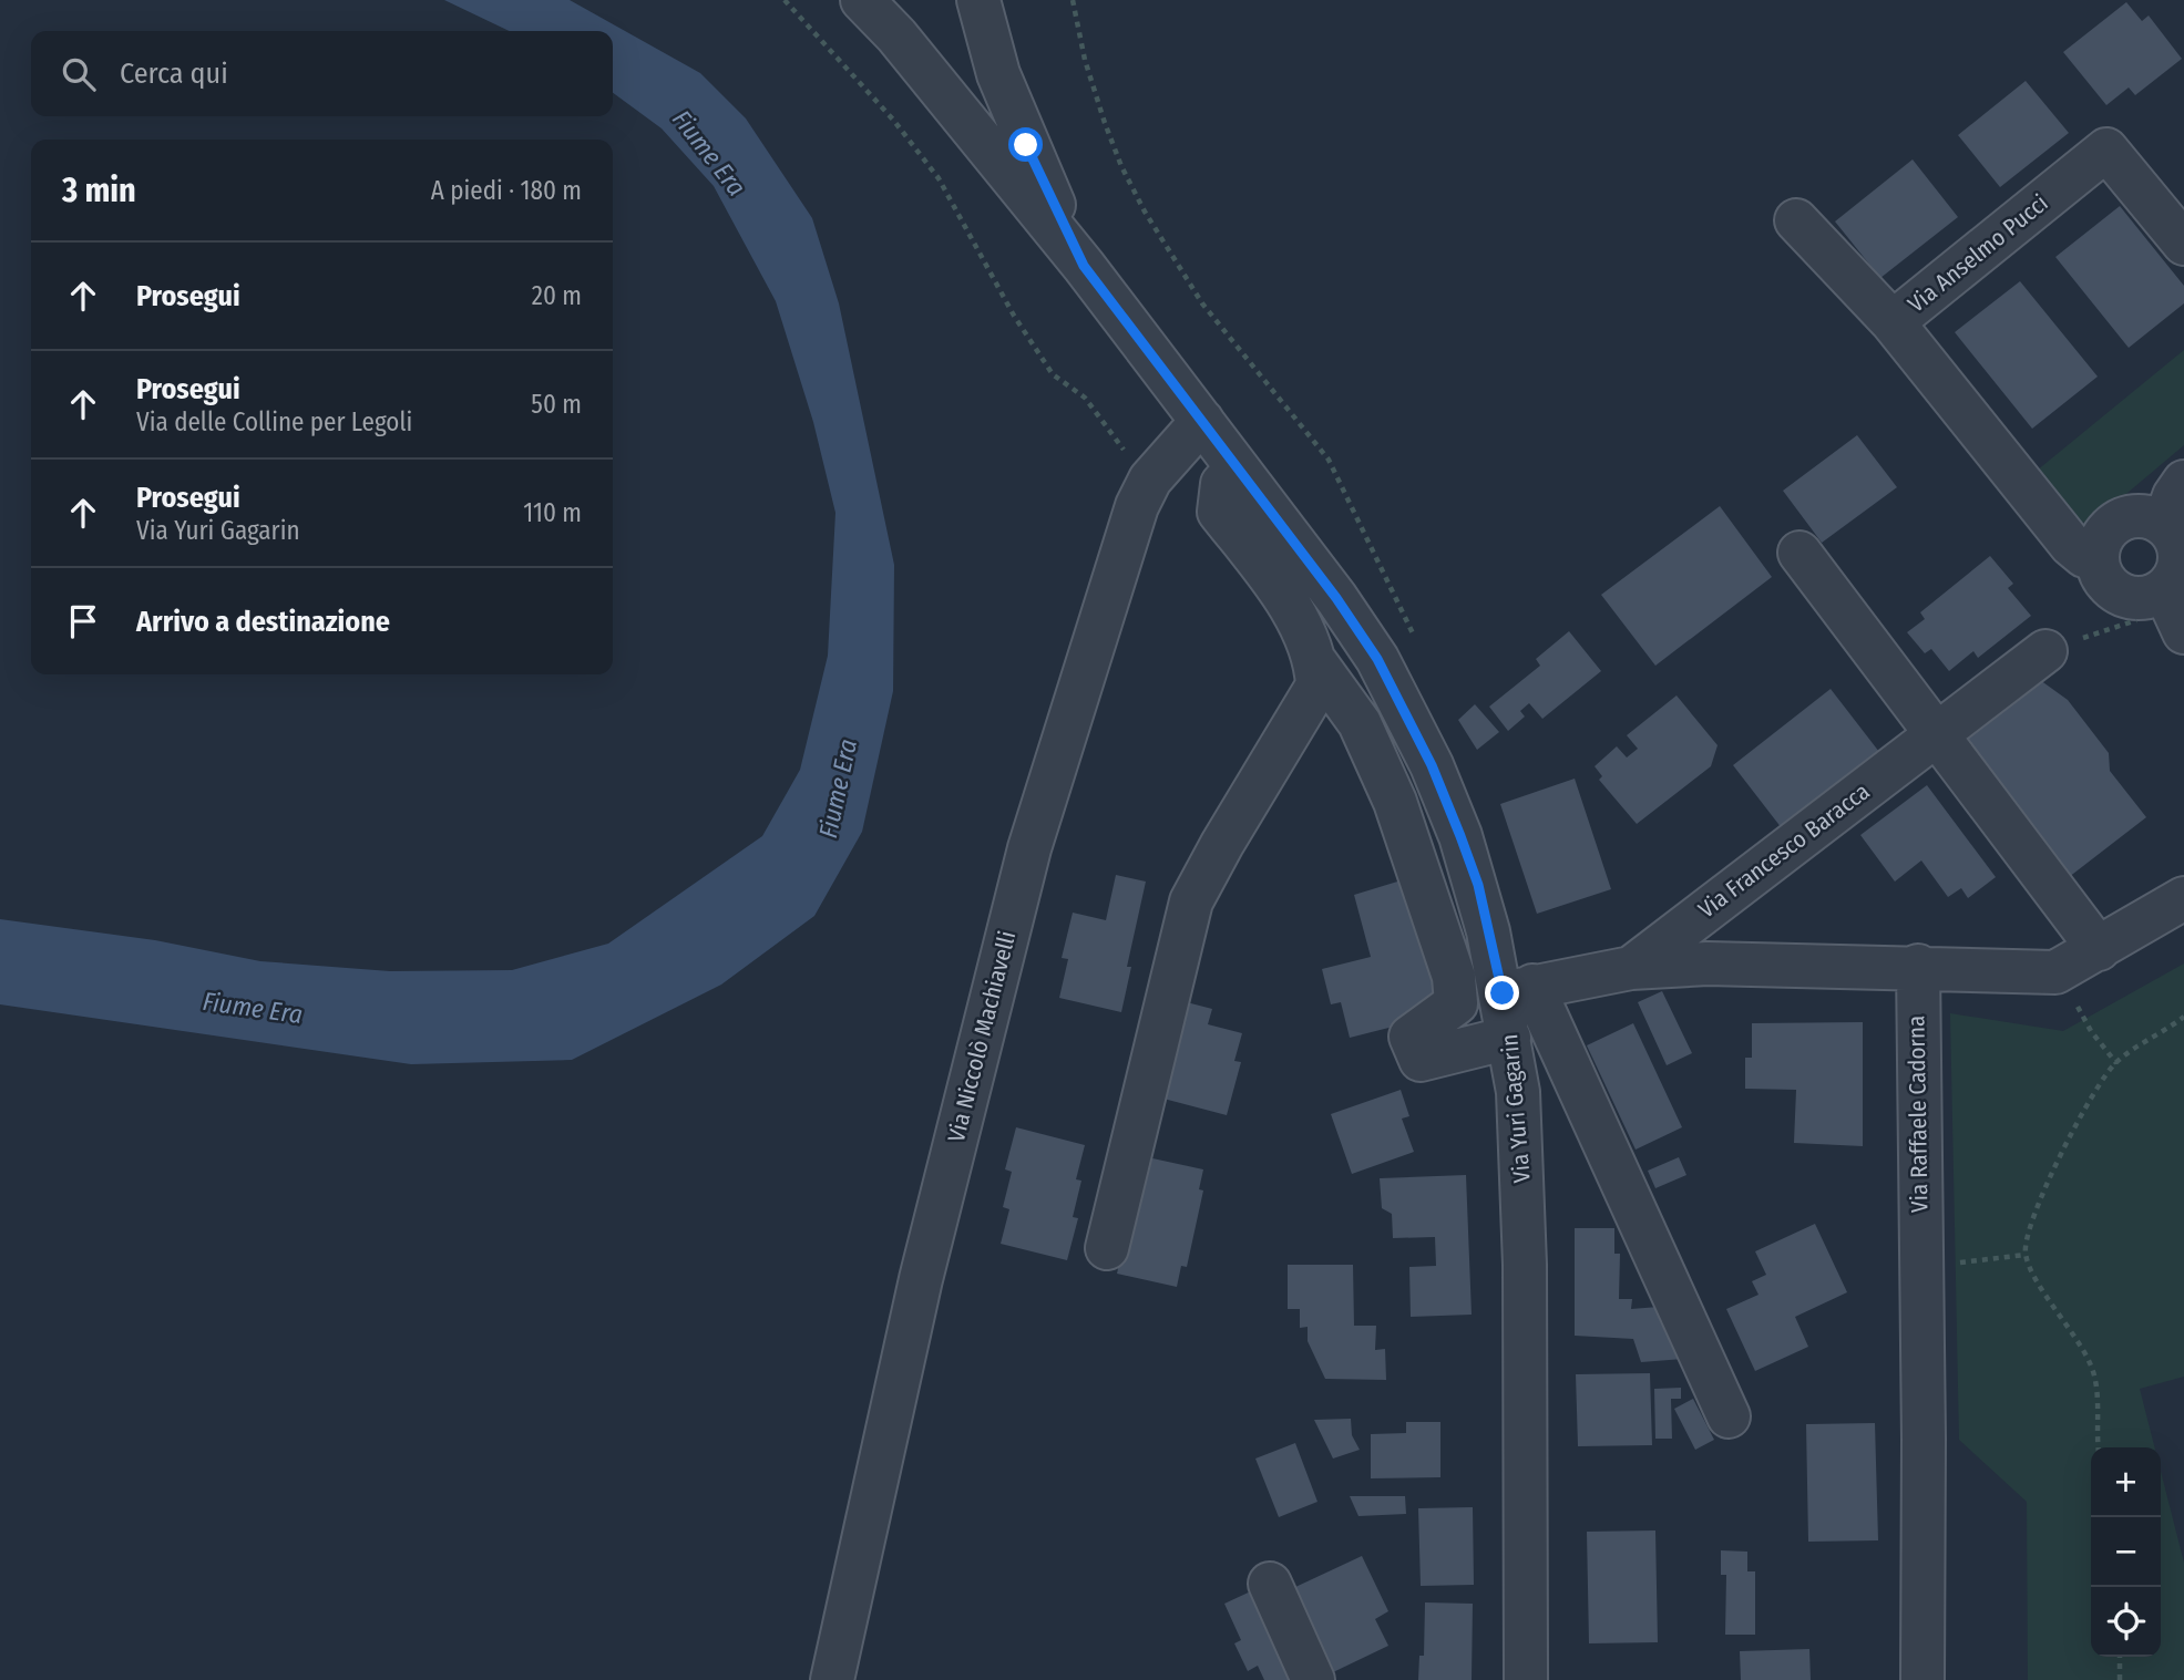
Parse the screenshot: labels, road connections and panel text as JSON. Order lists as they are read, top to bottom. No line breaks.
{"streets":{"street":["Via Anselmo Pucci","Via Francesco Baracca","Via Niccolò Machiavelli","Via Yuri Gagarin","Via Raffaele Cadorna"]},"crossings":[["Via Niccolò Machiavelli","Via Yuri Gagarin"]],"water":["Fiume Era"],"page":{"search":"Cerca qui","heading":["3 min","A piedi · 180 m"],"list":[["Prosegui","20 m"],["Prosegui","Via delle Colline per Legoli","50 m"],["Prosegui","Via Yuri Gagarin","110 m"],"Arrivo a destinazione"],"map_buttons":["+","−"]}}
